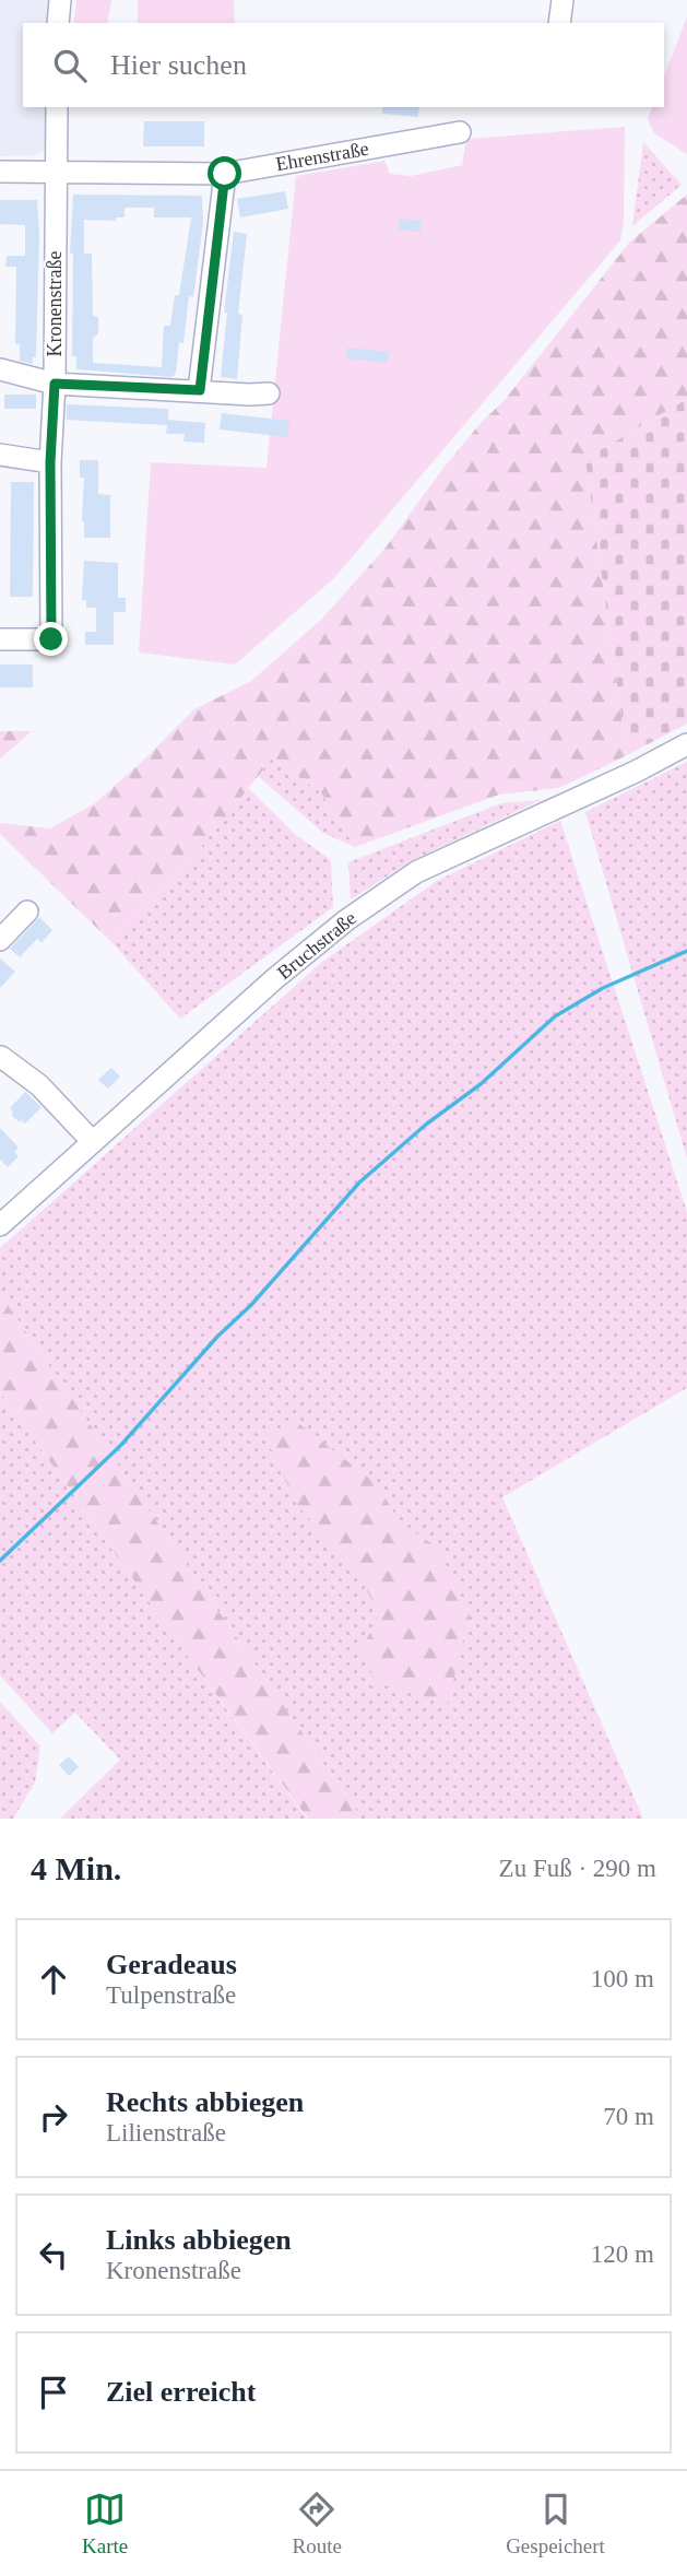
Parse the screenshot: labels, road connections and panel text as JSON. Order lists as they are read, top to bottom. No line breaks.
{"streets":{"street":["Ehrenstraße","Kronenstraße","Bruchstraße"]},"crossings":[["Ehrenstraße","Kronenstraße"]],"page":{"search":"Hier suchen","heading":["4 Min.","Zu Fuß · 290 m"],"list":[["Geradeaus","Tulpenstraße","100 m"],["Rechts abbiegen","Lilienstraße","70 m"],["Links abbiegen","Kronenstraße","120 m"],"Ziel erreicht"],"nav":["Karte","Route","Gespeichert"]}}
